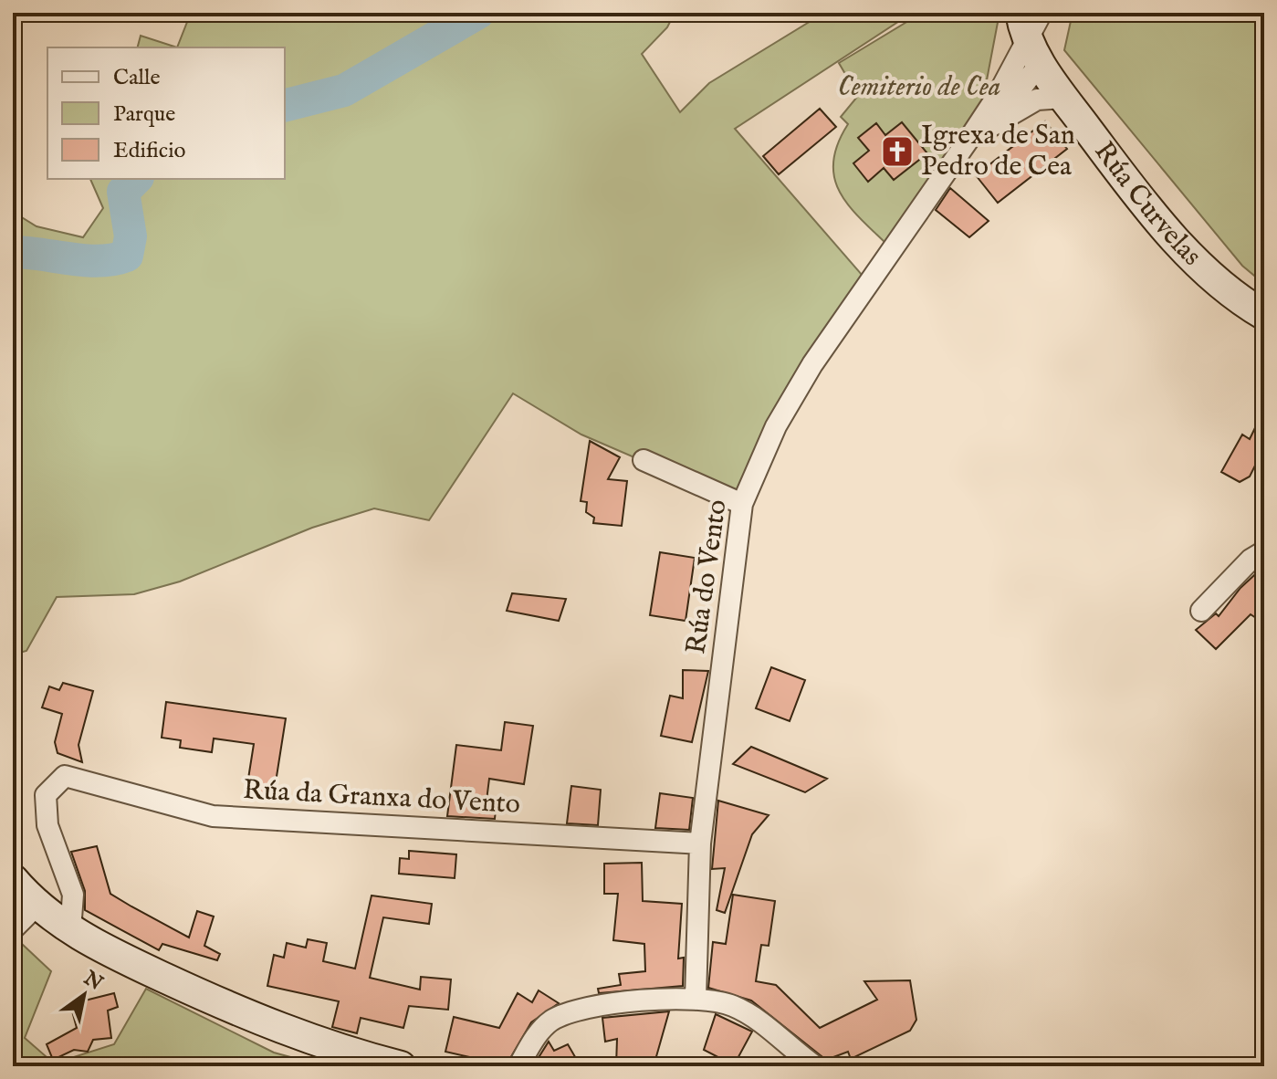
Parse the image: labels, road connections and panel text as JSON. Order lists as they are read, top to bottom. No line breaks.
{"streets":{"main road":["Rúa Curvelas"],"street":["Rúa do Vento","Rúa da Granxa do Vento"]},"crossings":[["Rúa Curvelas","Rúa do Vento"],["Rúa do Vento","Rúa da Granxa do Vento"]],"parks":["Cemiterio de Cea"],"places":{"church":["Igrexa de San Pedro de Cea"]},"legend":["Calle","Parque","Edificio"],"north":"top right"}
